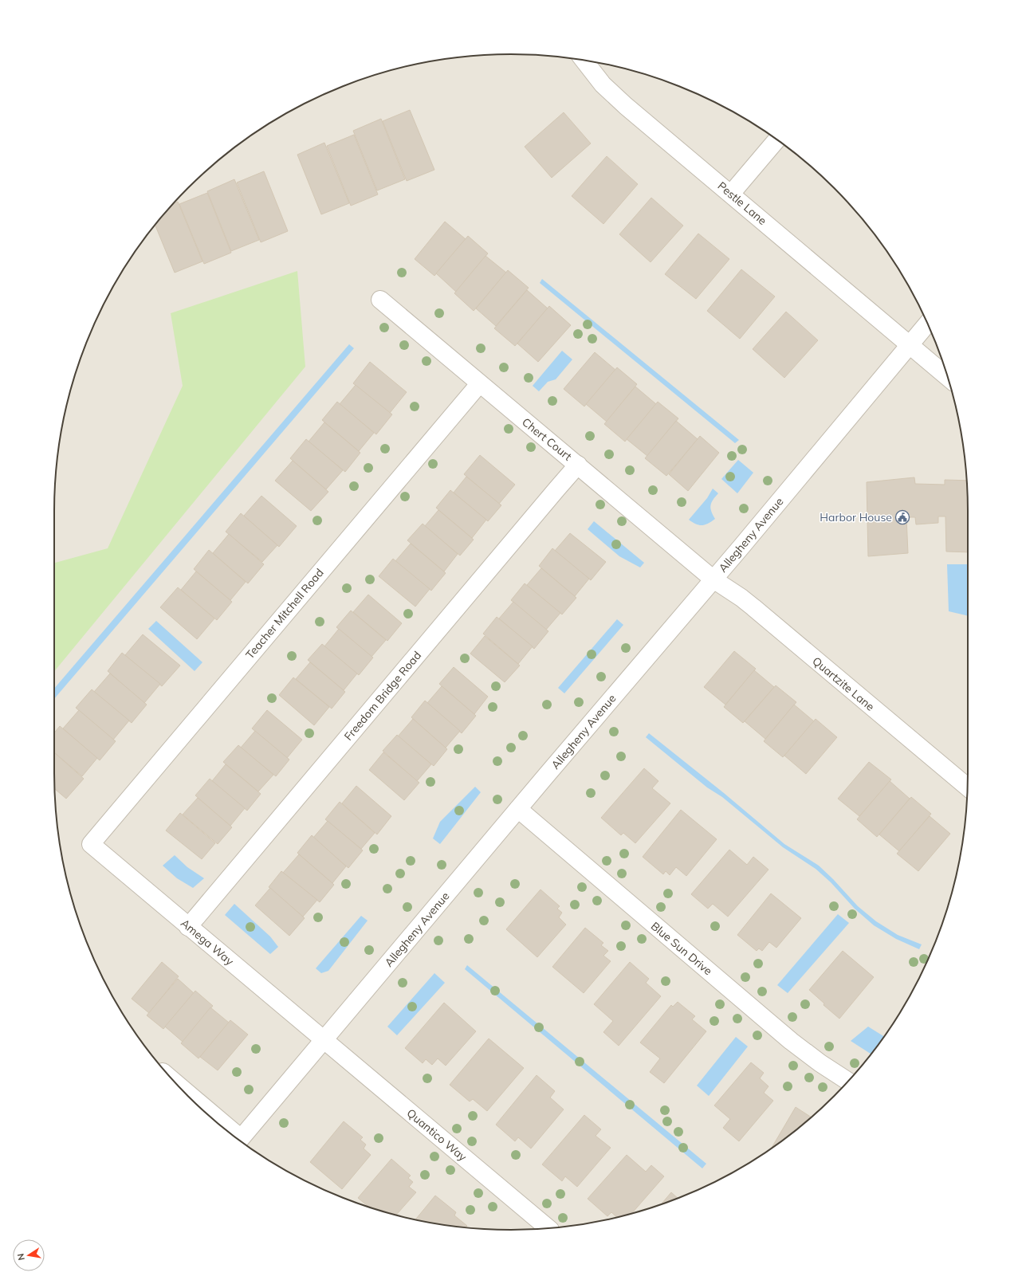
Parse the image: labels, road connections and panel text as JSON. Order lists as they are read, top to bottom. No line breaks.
{"streets":{"street":["Pestle Lane","Chert Court","Allegheny Avenue","Teacher Mitchell Road","Quartzite Lane","Freedom Bridge Road","Amega Way","Blue Sun Drive","Quantico Way"]},"crossings":[["Pestle Lane","Allegheny Avenue"],["Chert Court","Allegheny Avenue"],["Chert Court","Teacher Mitchell Road"],["Chert Court","Quartzite Lane"],["Chert Court","Freedom Bridge Road"],["Allegheny Avenue","Quartzite Lane"],["Allegheny Avenue","Amega Way"],["Allegheny Avenue","Blue Sun Drive"],["Allegheny Avenue","Quantico Way"],["Teacher Mitchell Road","Amega Way"],["Freedom Bridge Road","Amega Way"],["Amega Way","Quantico Way"]],"places":{"public building":["Harbor House"]},"north":"left"}
